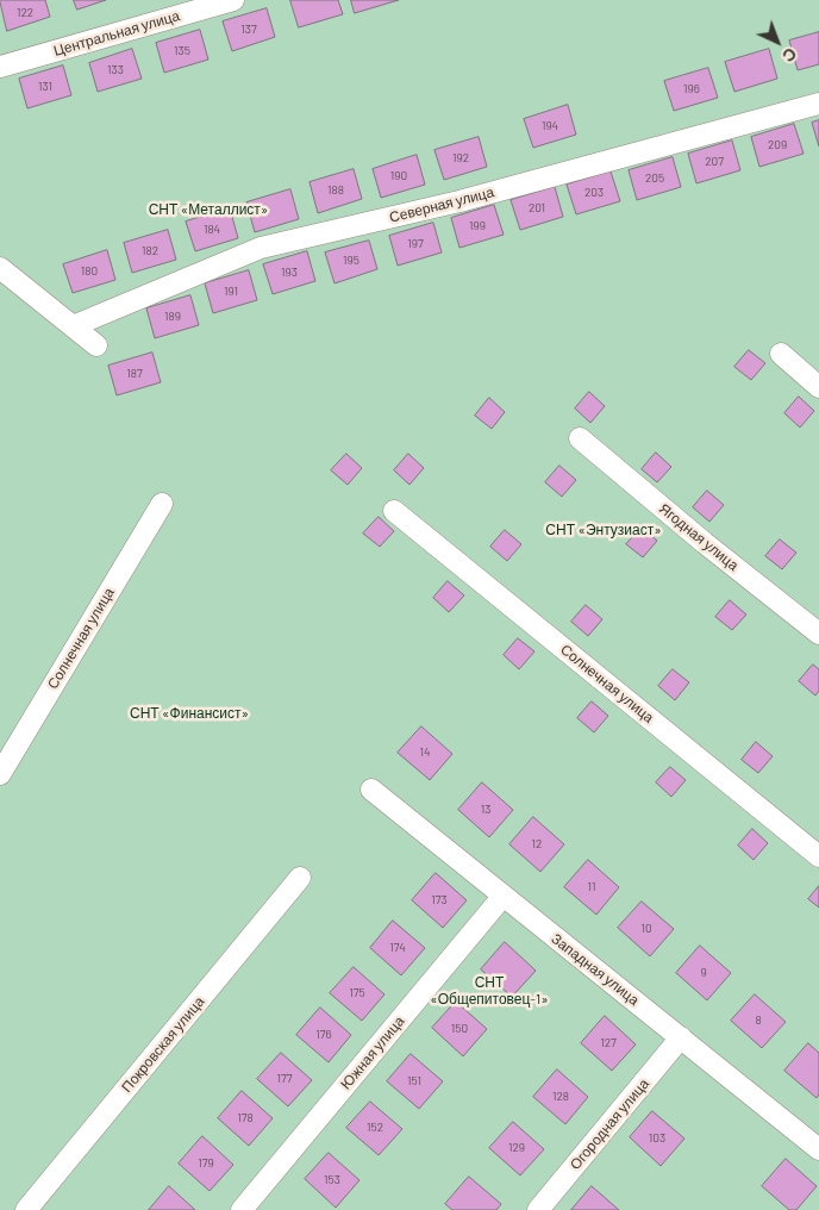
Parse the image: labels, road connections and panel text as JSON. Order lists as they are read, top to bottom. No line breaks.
{"streets":{"street":["Центральная улица","Северная улица","Ягодная улица","Солнечная улица","Западная улица","Покровская улица","Южная улица","Огородная улица"]},"crossings":[["Западная улица","Южная улица"],["Западная улица","Огородная улица"]],"parks":["СНТ «Металлист»","СНТ «Энтузиаст»","СНТ «Финансист»","СНТ «Общепитовец-1»"],"house_numbers":["122","137","135","133","131","196","194","209","192","207","190","205","188","203","201","199","184","197","182","195","180","193","191","189","187","14","13","12","11","173","10","174","9","175","8","150","176","127","177","151","128","178","152","103","129","179","153"],"north":"bottom right"}
